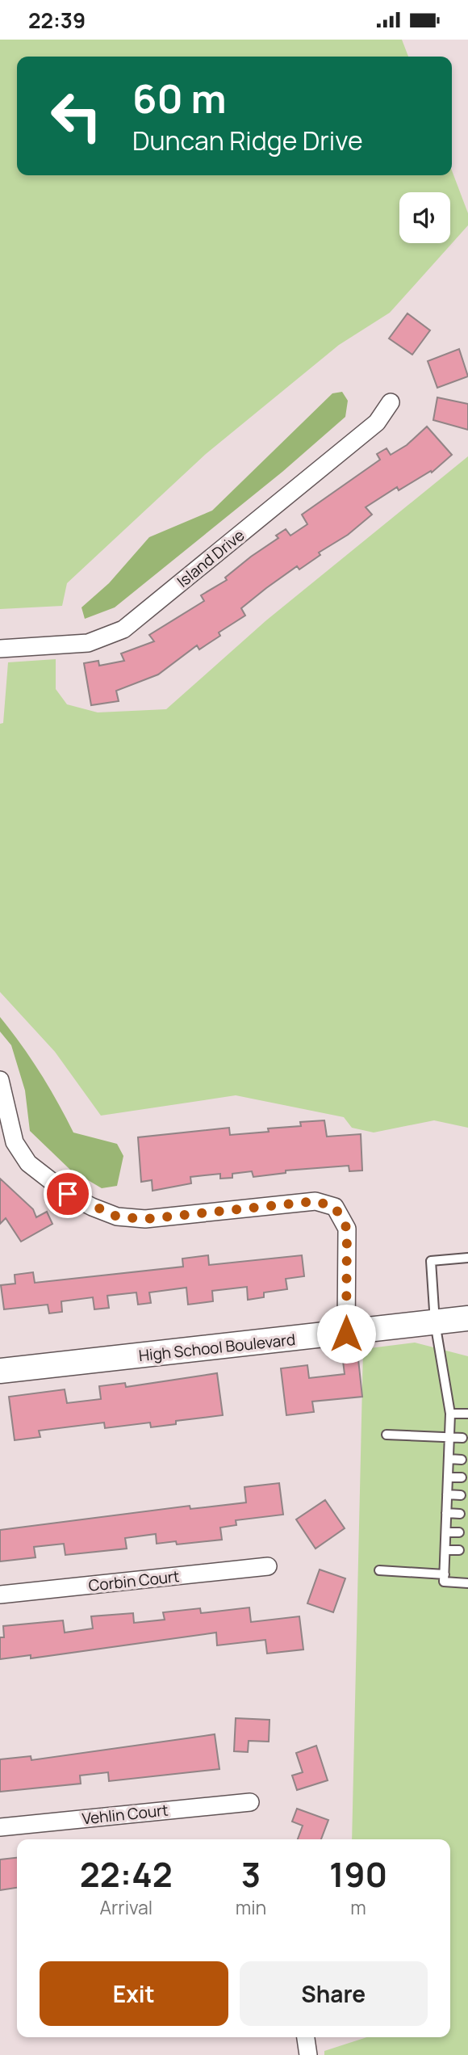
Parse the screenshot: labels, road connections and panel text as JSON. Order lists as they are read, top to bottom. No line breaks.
{"streets":{"street":["Island Drive","High School Boulevard","Corbin Court","Vehlin Court"]},"page":{"status":"22:39","turn":["60 m","Duncan Ridge Drive"],"eta":["22:42","Arrival","3","min","190","m"],"buttons":["Exit","Share"]}}
